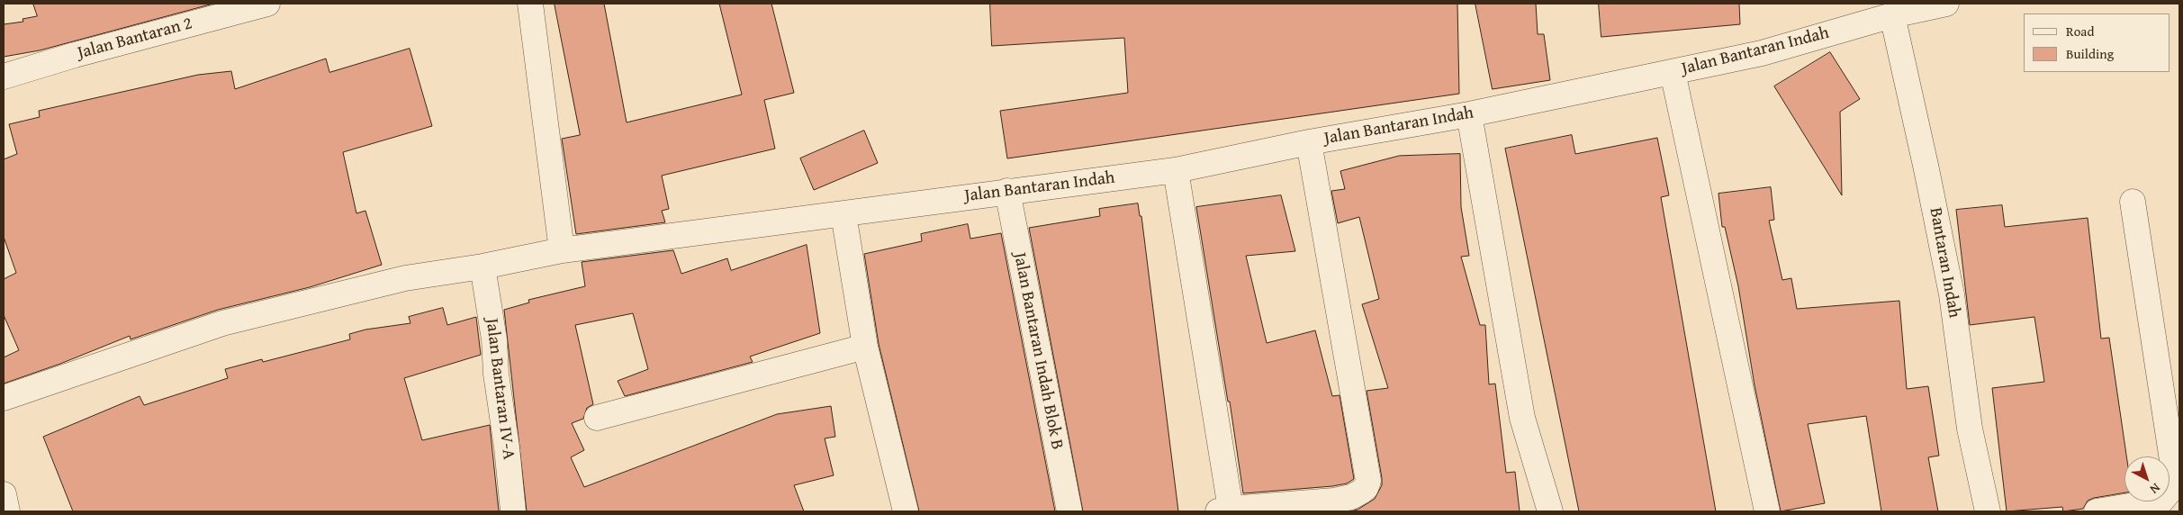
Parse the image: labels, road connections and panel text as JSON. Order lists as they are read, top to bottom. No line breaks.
{"streets":{"street":["Jalan Bantaran 2","Jalan Bantaran Indah","Bantaran Indah","Jalan Bantaran Indah Blok B","Jalan Bantaran IV-A"]},"crossings":[["Jalan Bantaran Indah","Bantaran Indah"],["Jalan Bantaran Indah","Jalan Bantaran Indah Blok B"],["Jalan Bantaran Indah","Jalan Bantaran IV-A"]],"legend":["Road","Building"],"north":"bottom right"}
